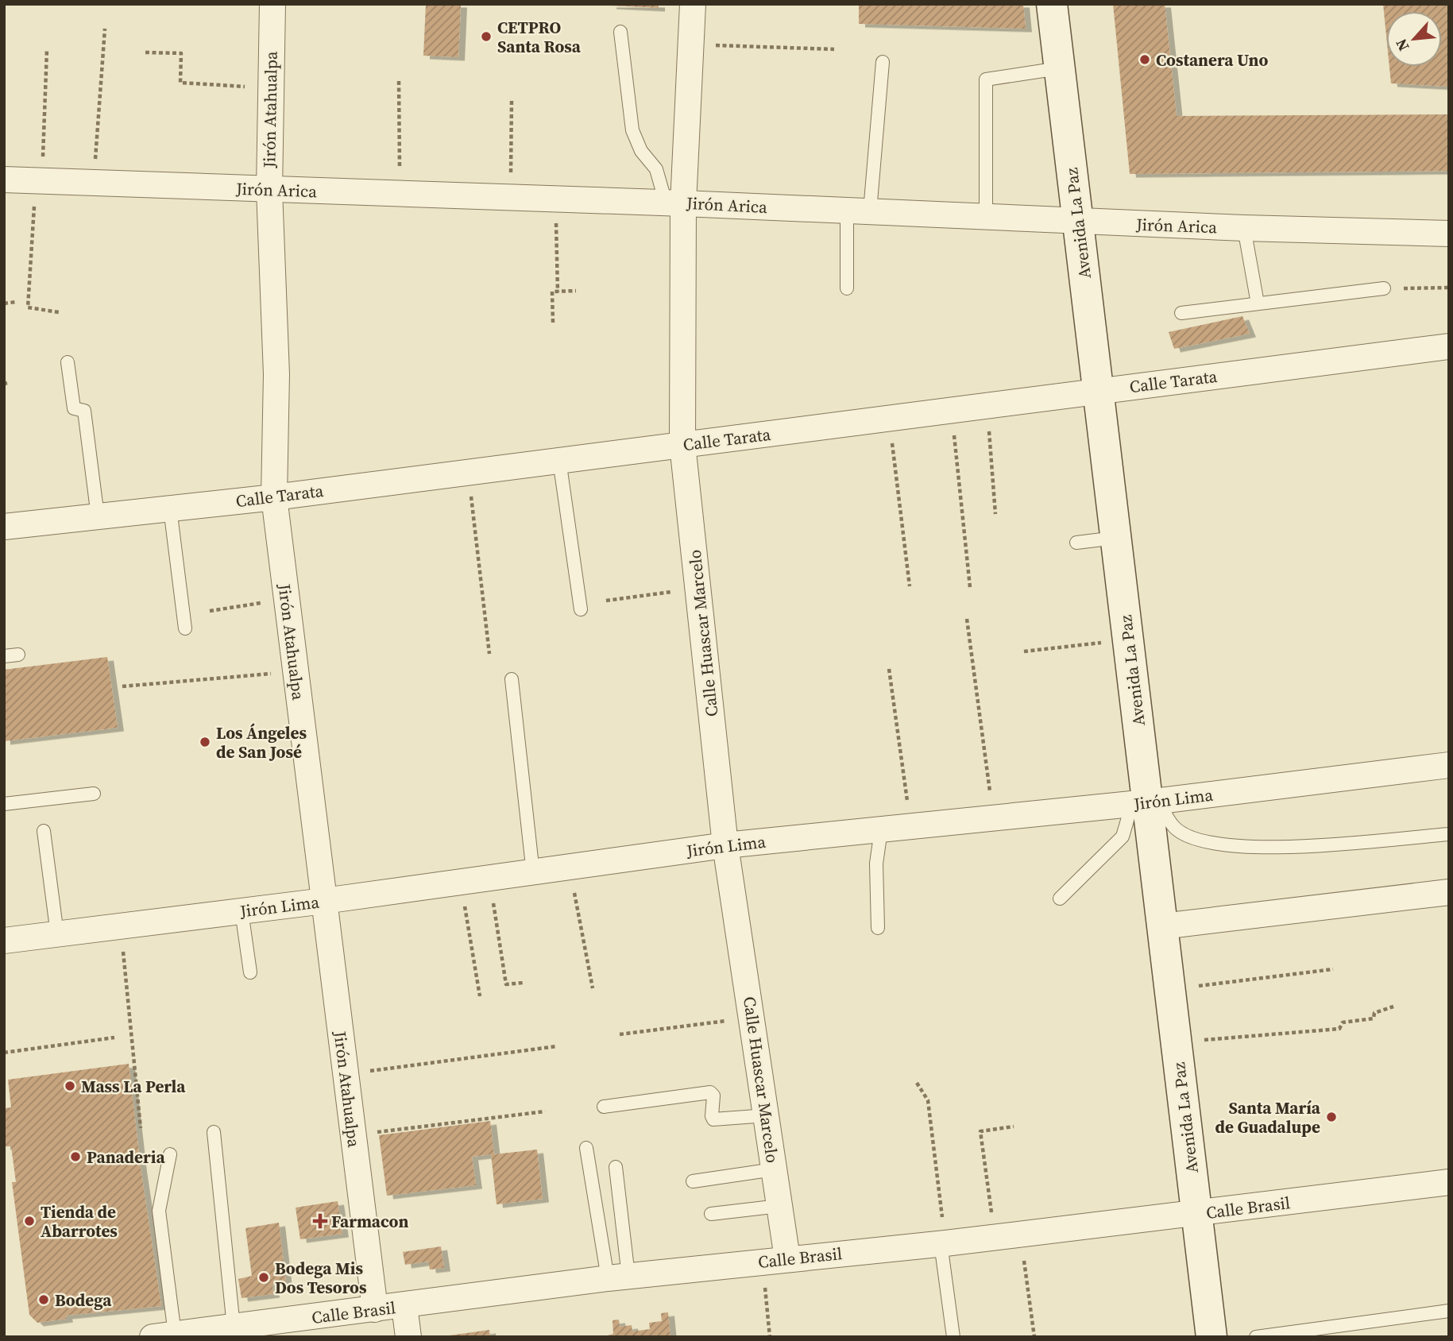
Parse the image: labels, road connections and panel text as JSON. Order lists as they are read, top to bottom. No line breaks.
{"streets":{"street":["Jirón Atahualpa","Jirón Arica","Avenida La Paz","Calle Tarata","Calle Huascar Marcelo","Jirón Lima","Calle Brasil"]},"crossings":[["Jirón Atahualpa","Jirón Arica"],["Jirón Atahualpa","Calle Tarata"],["Jirón Atahualpa","Jirón Lima"],["Jirón Atahualpa","Calle Brasil"],["Jirón Arica","Avenida La Paz"],["Jirón Arica","Calle Huascar Marcelo"],["Avenida La Paz","Calle Tarata"],["Avenida La Paz","Jirón Lima"],["Avenida La Paz","Calle Brasil"],["Calle Tarata","Calle Huascar Marcelo"],["Calle Huascar Marcelo","Jirón Lima"],["Calle Huascar Marcelo","Calle Brasil"]],"places":{"other":["CETPRO Santa Rosa","Costanera Uno","Los Ángeles de San José","Mass La Perla","Santa María de Guadalupe","Panaderia","Tienda de Abarrotes","Bodega Mis Dos Tesoros","Bodega"],"health":["Farmacon"]},"north":"bottom left"}
